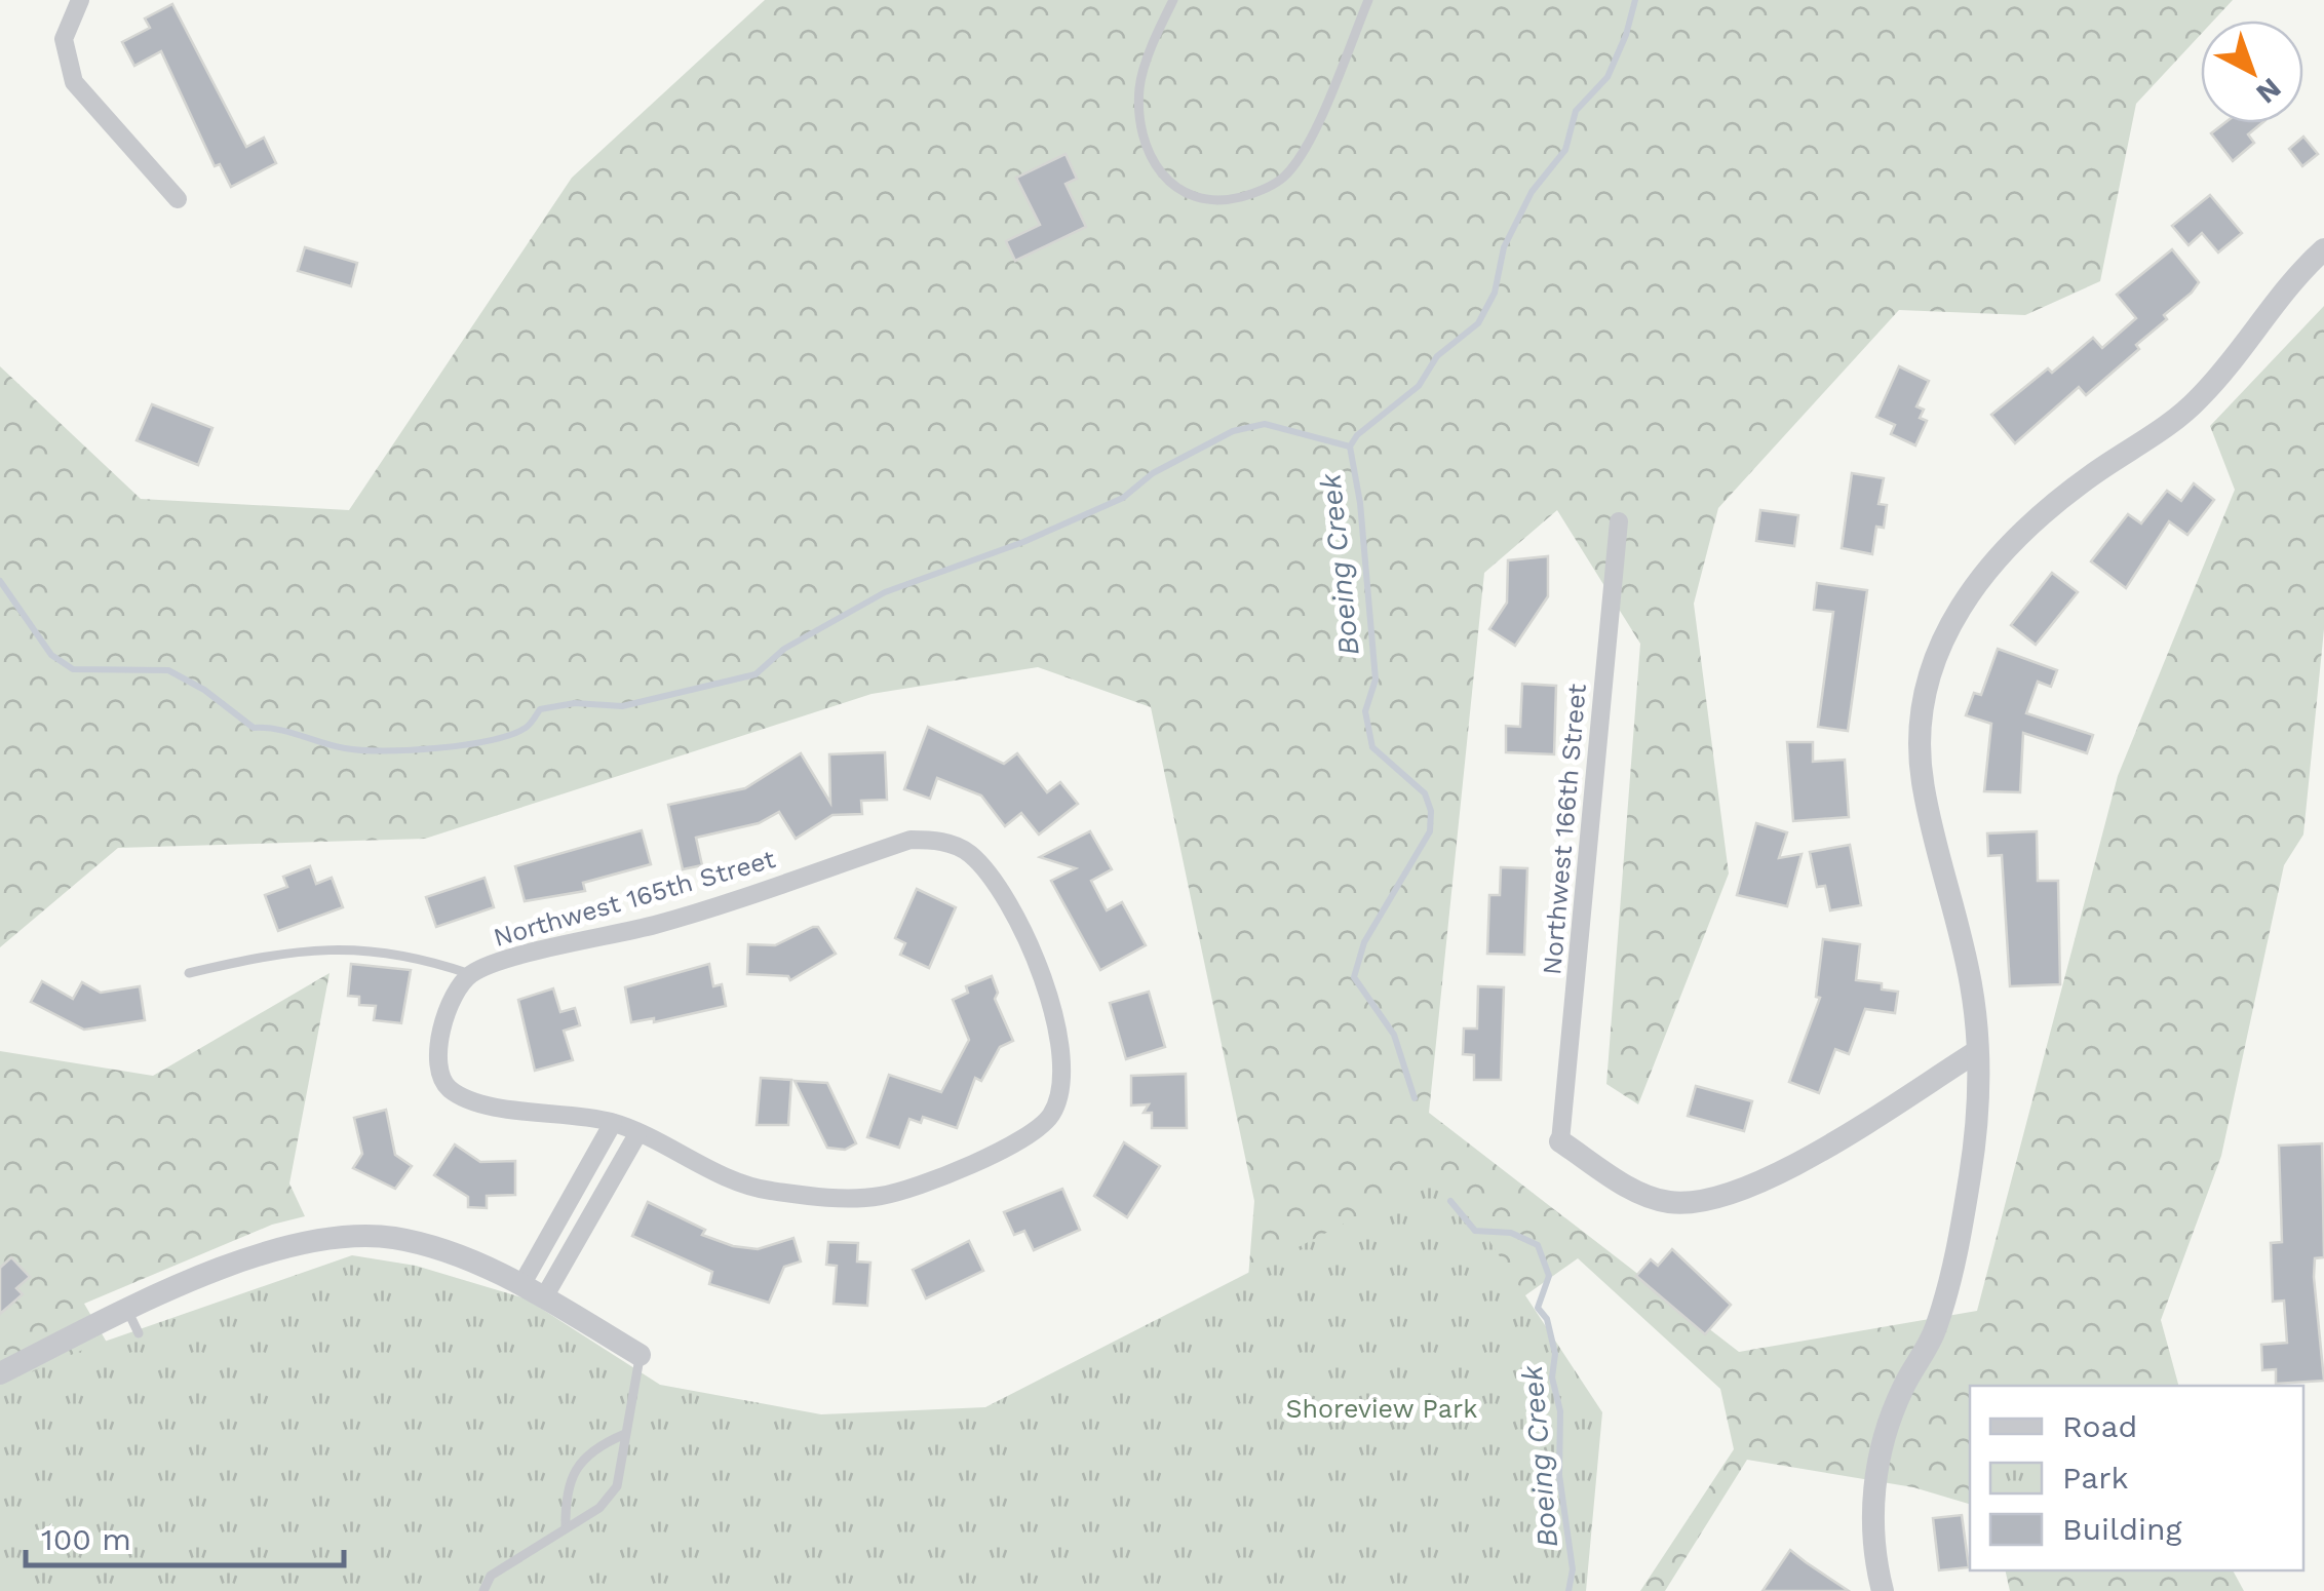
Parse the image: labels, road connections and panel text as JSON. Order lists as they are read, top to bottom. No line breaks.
{"streets":{"street":["Northwest 166th Street","Northwest 165th Street"]},"water":["Boeing Creek"],"parks":["Shoreview Park"],"legend":["Road","Park","Building"],"scale_bar":"100 m","north":"bottom right"}
